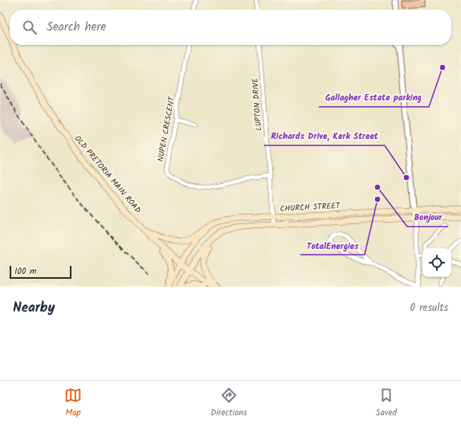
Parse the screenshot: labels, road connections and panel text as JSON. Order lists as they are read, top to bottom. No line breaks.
{"streets":{"main road":["OLD PRETORIA MAIN ROAD","CHURCH STREET"],"street":["LUPTON DRIVE","NUPEN CRESCENT"]},"crossings":[["LUPTON DRIVE","NUPEN CRESCENT"],["LUPTON DRIVE","CHURCH STREET"],["OLD PRETORIA MAIN ROAD","CHURCH STREET"]],"places":["Gallagher Estate parking","Richards Drive, Kerk Street","Bonjour","TotalEnergies"],"scale_bar":"100 m","page":{"search":"Search here","scale":"100 m","heading":["Nearby","0 results"],"nav":["Map","Directions","Saved"]}}
